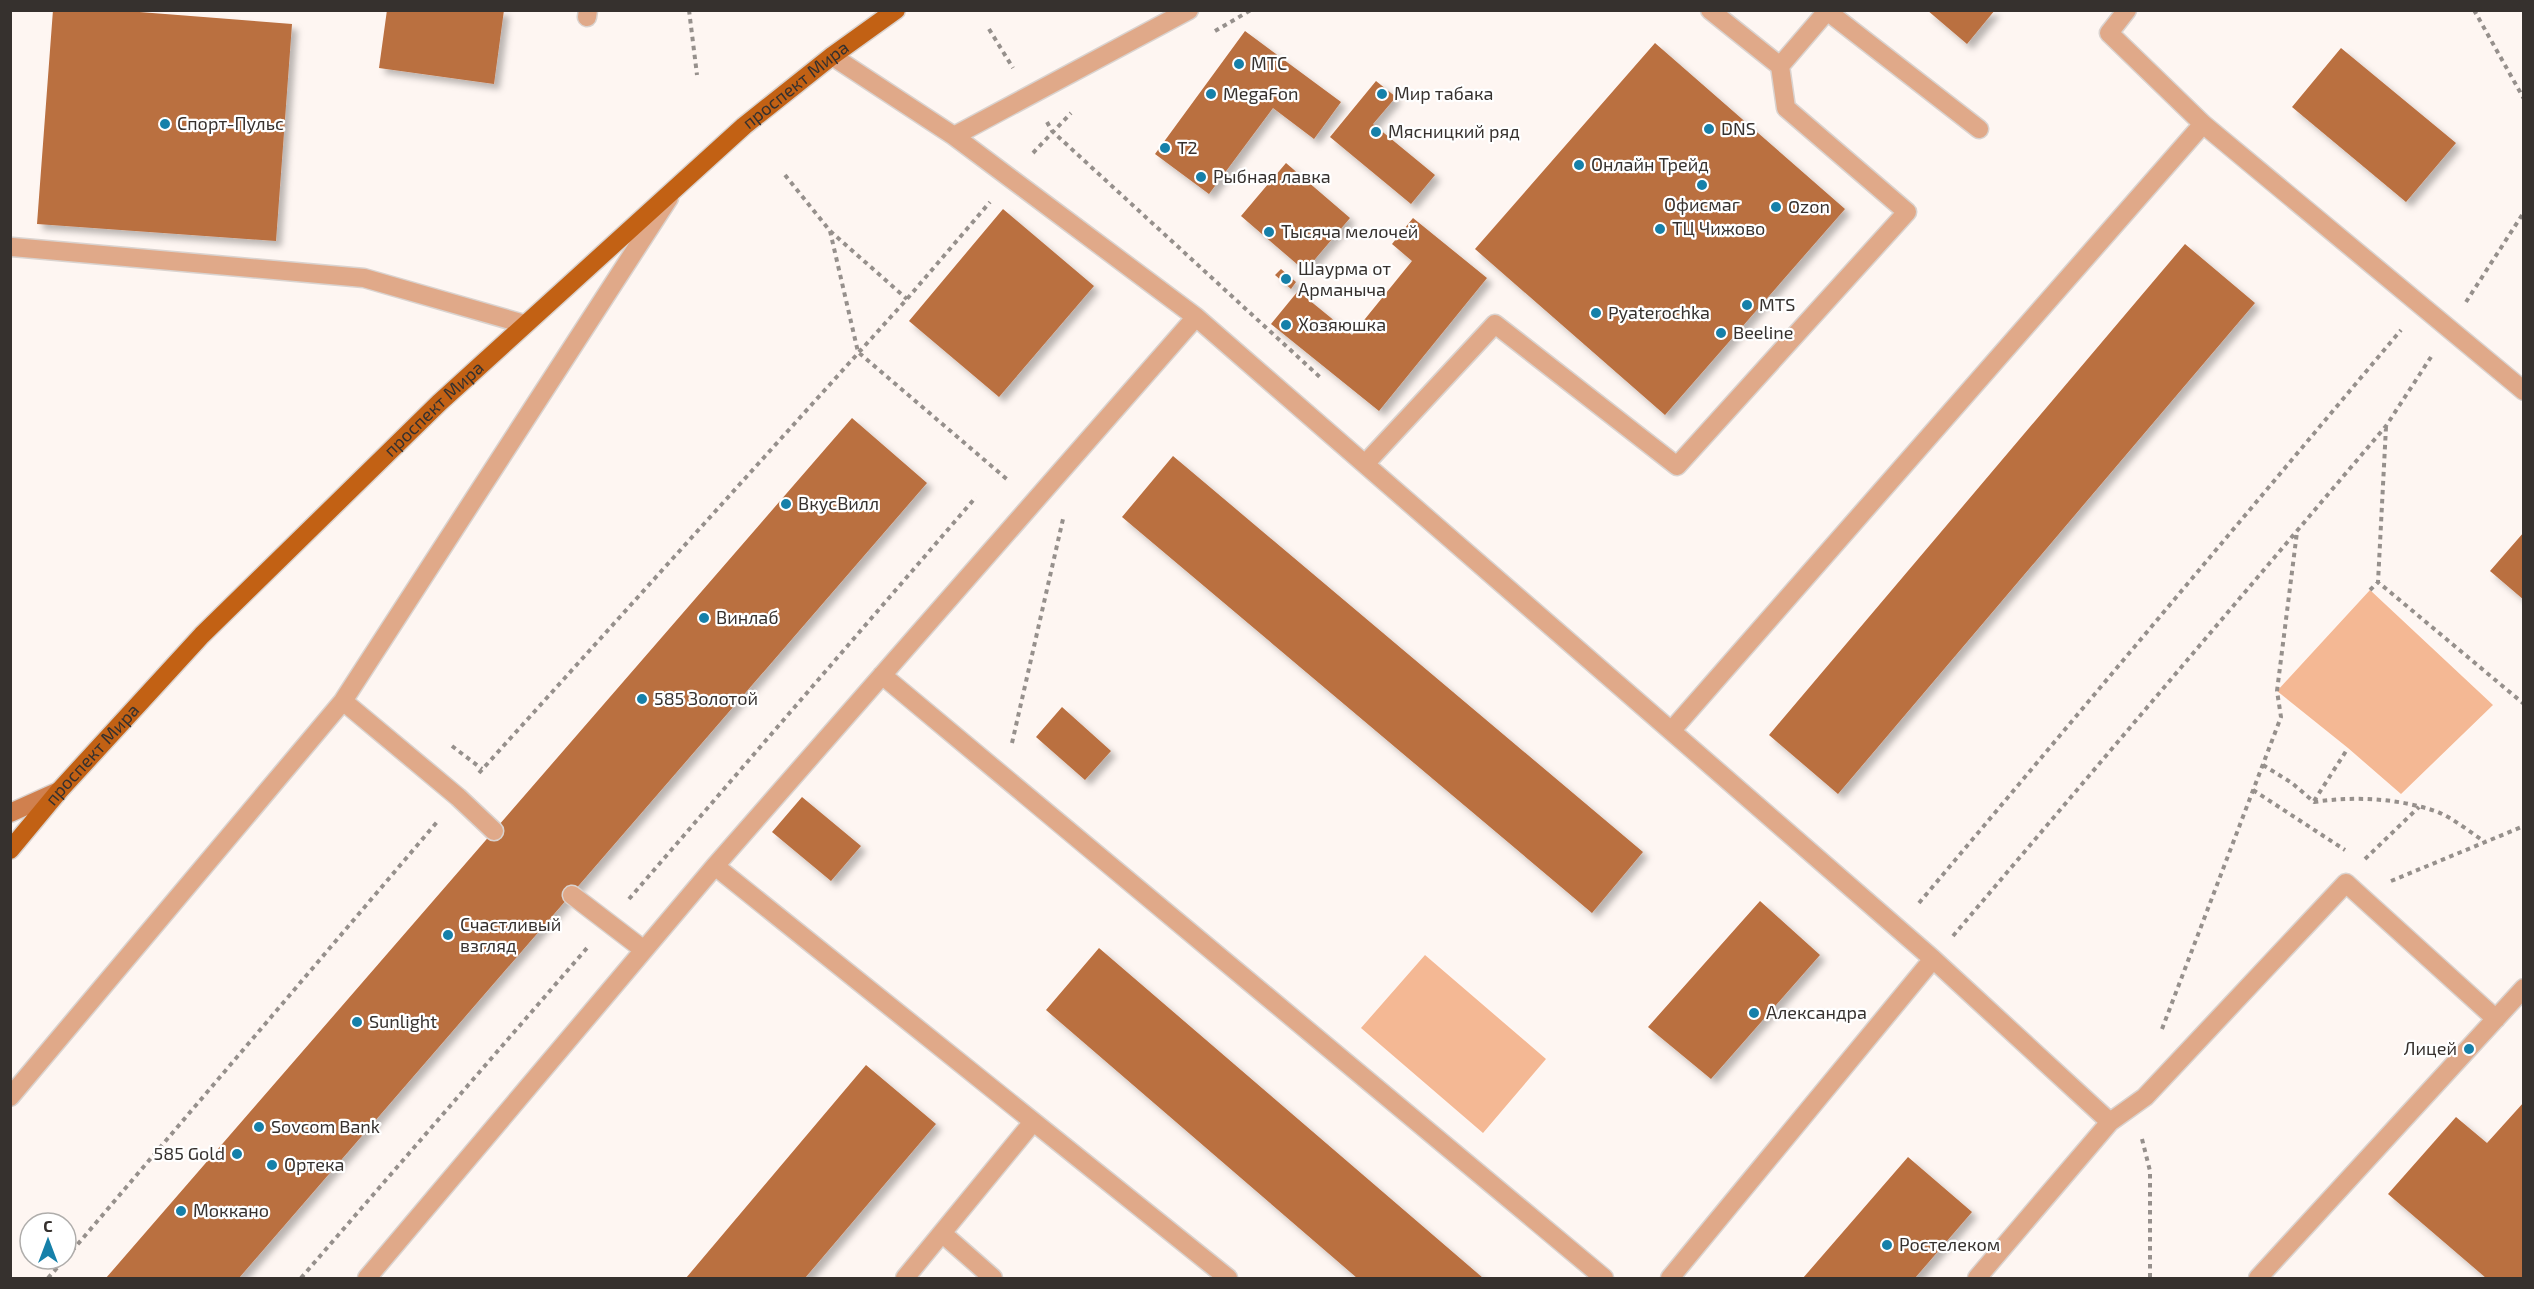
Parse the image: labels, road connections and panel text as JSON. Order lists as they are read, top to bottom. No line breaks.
{"streets":{"main road":["проспект Мира"]},"places":["МТС","MegaFon","Мир табака","Спорт-Пульс","DNS","Мясницкий ряд","T2","Онлайн Трейд","Рыбная лавка","Офисмаг","Ozon","ТЦ Чижово","Тысяча мелочей","Шаурма от Арманыча","MTS","Pyaterochka","Хозяюшка","Beeline","ВкусВилл","Винлаб","585 Золотой","Счастливый взгляд","Александра","Sunlight","Лицей","Sovcom Bank","585 Gold","Ортека","Моккано","Ростелеком"],"north":"top"}
